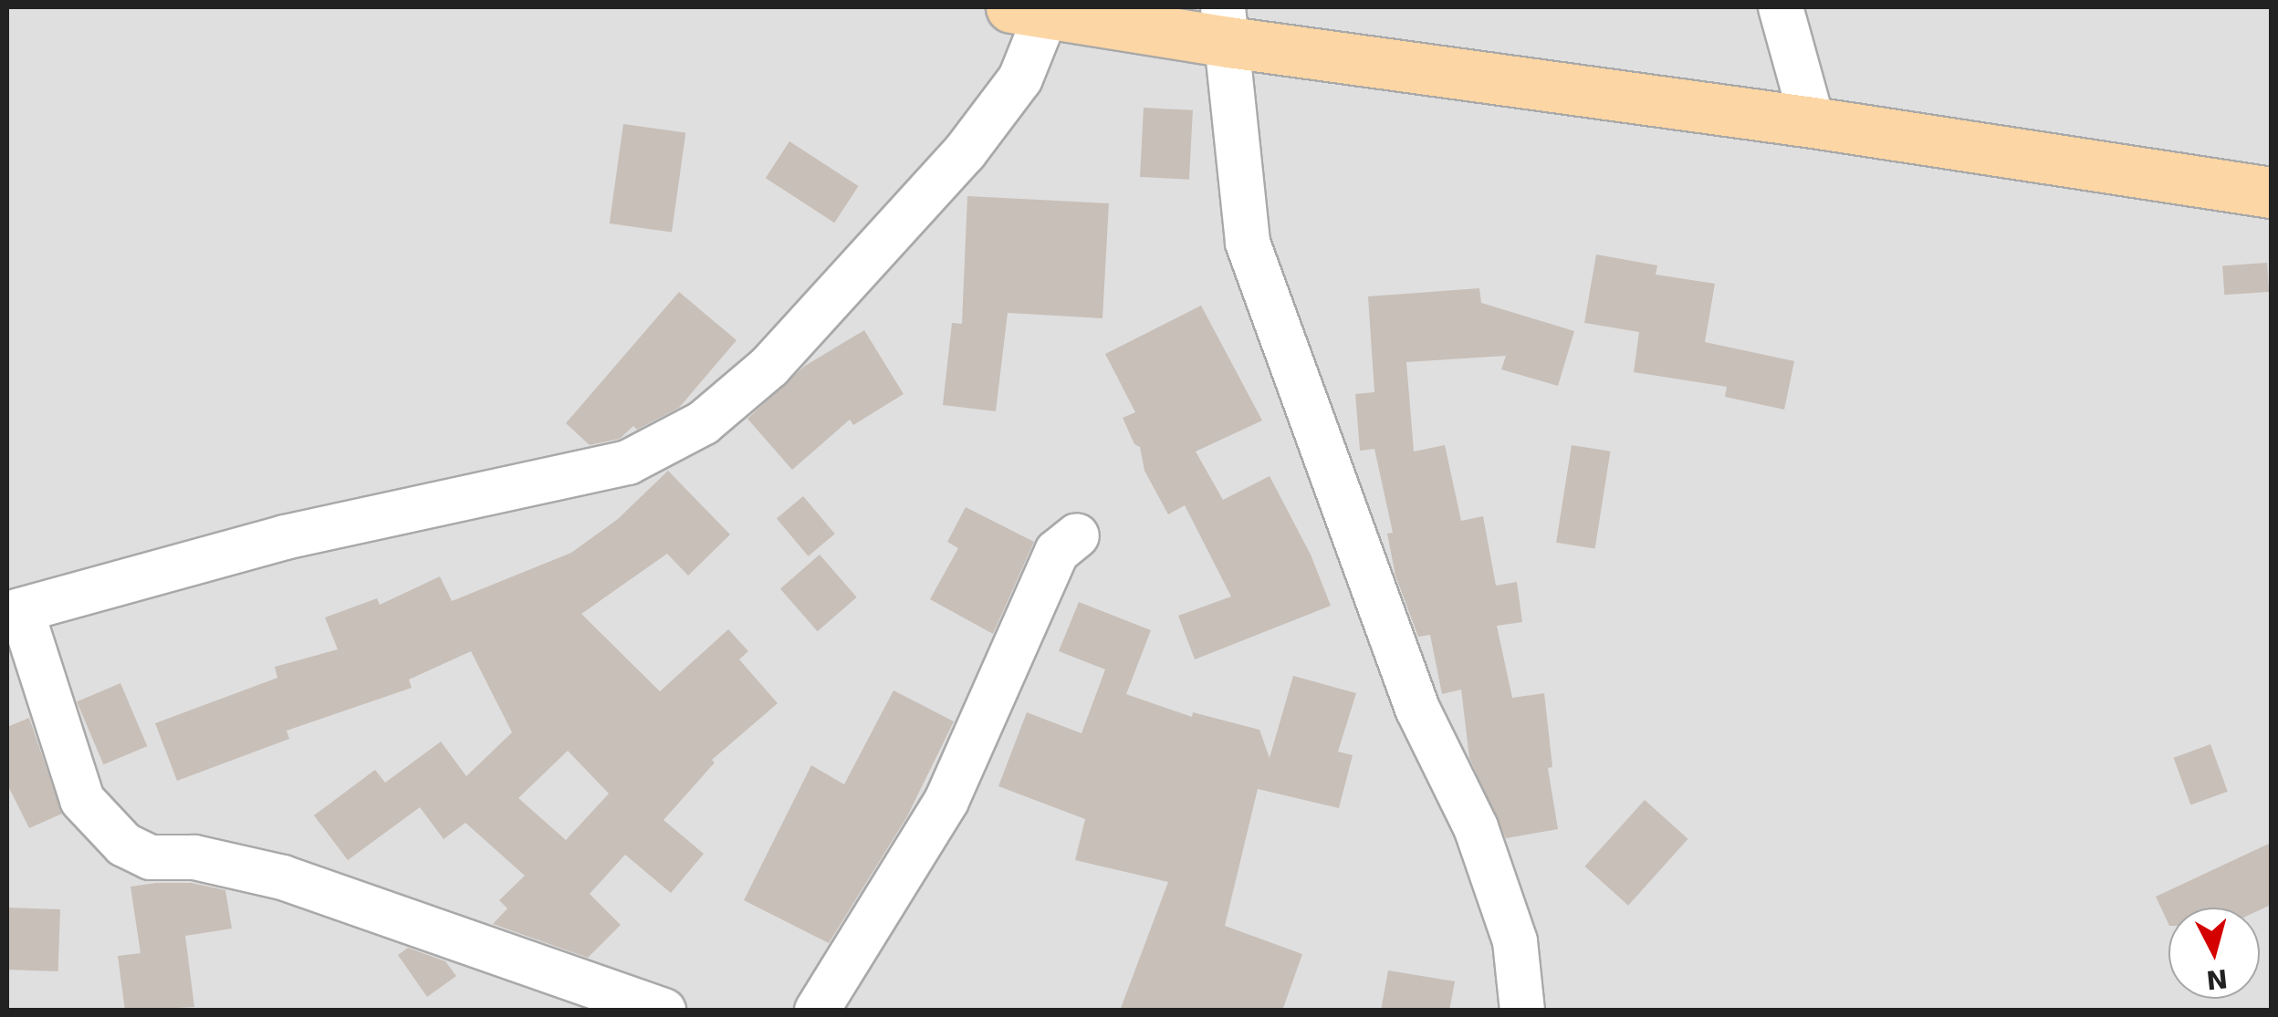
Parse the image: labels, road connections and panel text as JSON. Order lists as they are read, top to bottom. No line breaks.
{"north":"bottom"}
